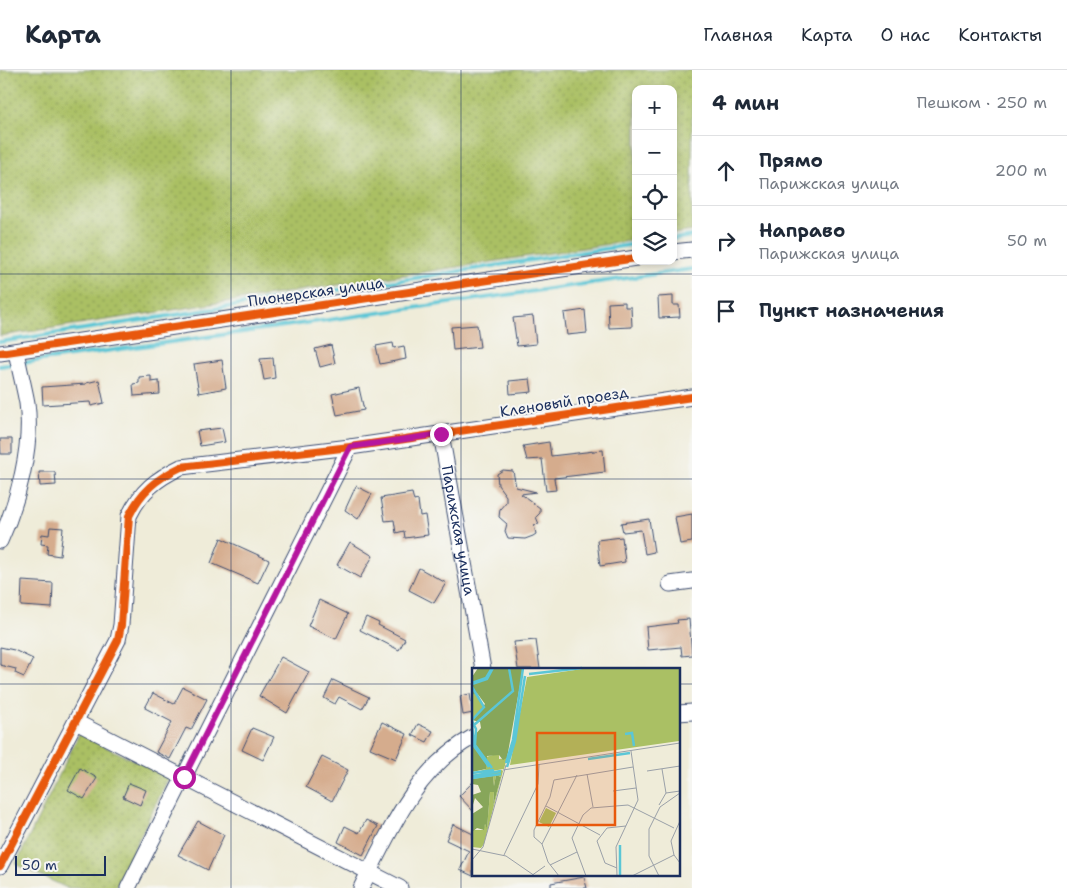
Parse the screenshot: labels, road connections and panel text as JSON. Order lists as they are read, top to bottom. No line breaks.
{"streets":{"street":["Пионерская улица","Кленовый проезд","Парижская улица"]},"crossings":[["Кленовый проезд","Парижская улица"]],"scale_bar":"50 m","page":{"header":"Карта","nav":["Главная","Карта","О нас","Контакты"],"heading":["4 мин","Пешком · 250 m"],"map_buttons":["+","−"],"list":[["Прямо","Парижская улица","200 m"],["Направо","Парижская улица","50 m"],"Пункт назначения"],"scale":"50 m"}}
